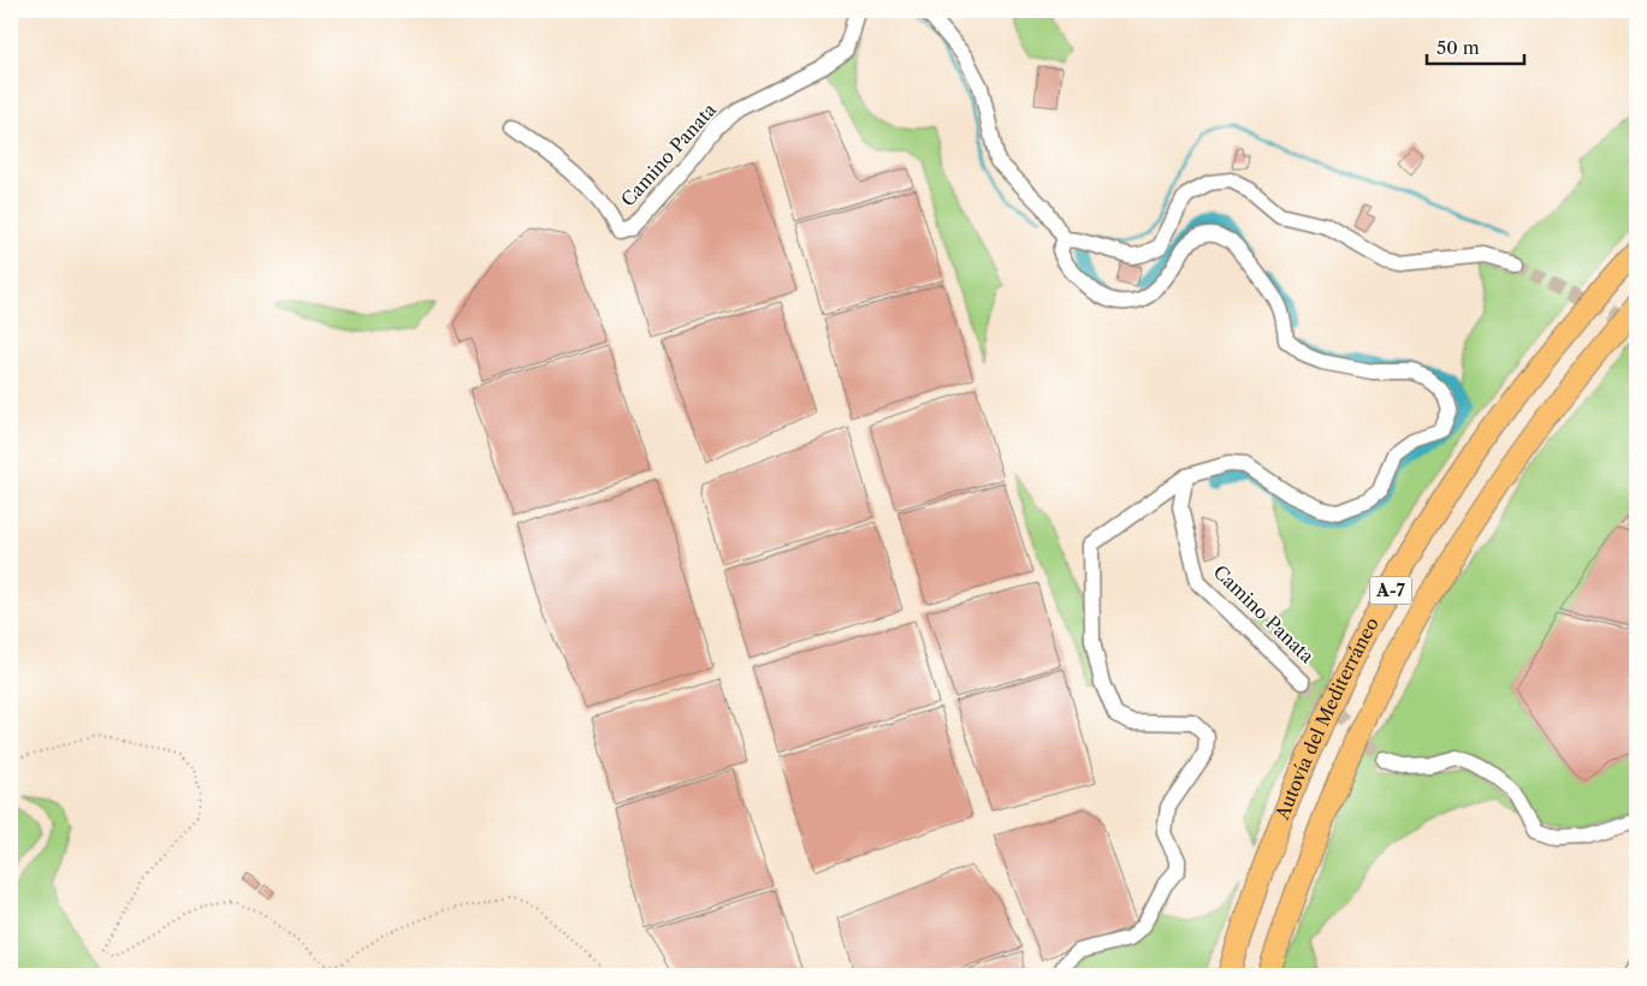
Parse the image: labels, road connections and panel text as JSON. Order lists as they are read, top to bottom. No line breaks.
{"streets":{"highway":["A-7","Autovía del Mediterráneo"],"street":["Camino Panata"]},"scale_bar":"50 m"}
